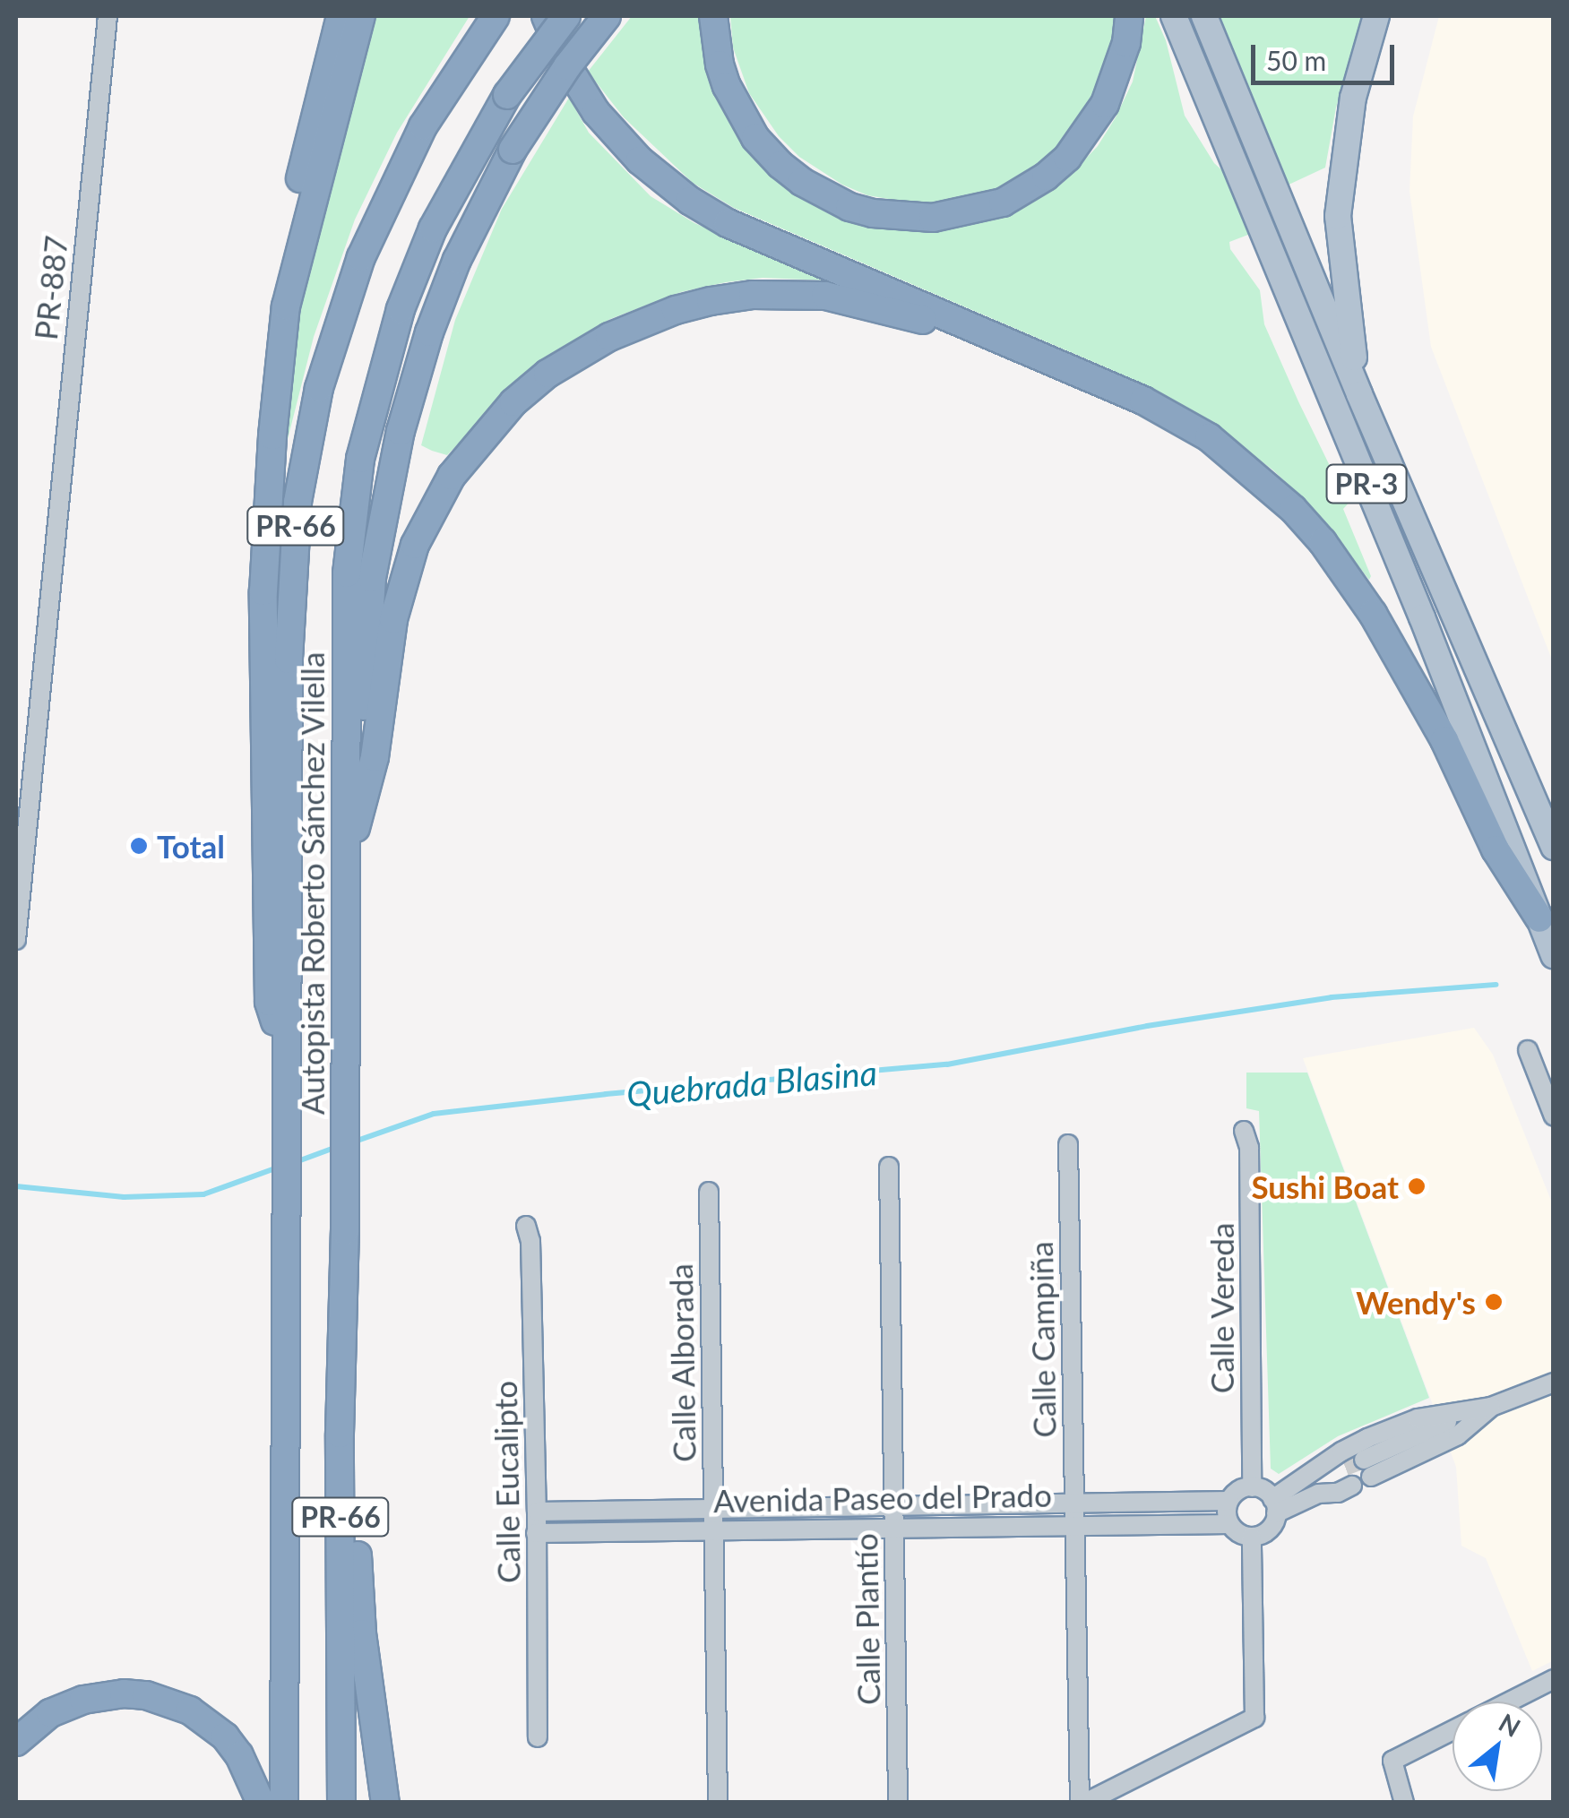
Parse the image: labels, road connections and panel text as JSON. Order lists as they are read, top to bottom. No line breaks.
{"streets":{"highway":["PR-66","Autopista Roberto Sánchez Vilella"],"main road":["PR-3"],"street":["PR-887","Calle Vereda","Calle Campiña","Calle Alborada","Calle Eucalipto","Avenida Paseo del Prado","Calle Plantío"]},"crossings":[["Calle Vereda","Avenida Paseo del Prado"],["Calle Campiña","Avenida Paseo del Prado"],["Calle Alborada","Avenida Paseo del Prado"],["Calle Eucalipto","Avenida Paseo del Prado"],["Avenida Paseo del Prado","Calle Plantío"]],"water":["Quebrada Blasina"],"places":["Total","Sushi Boat","Wendy's"],"scale_bar":"50 m","north":"top right"}
